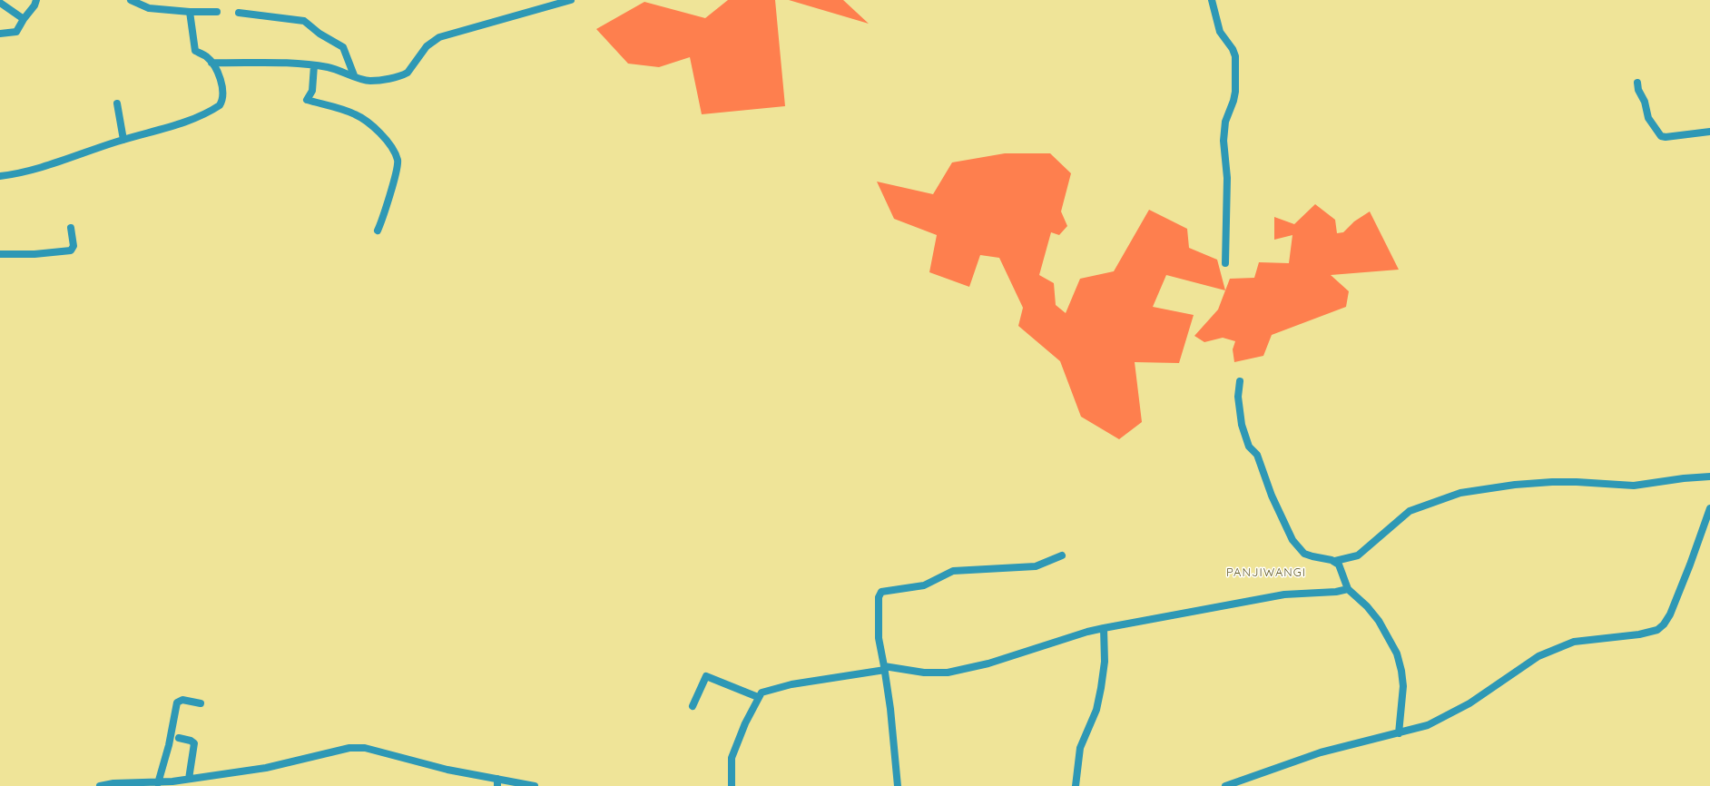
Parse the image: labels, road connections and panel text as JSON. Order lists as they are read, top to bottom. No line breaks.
{"districts":["PANJIWANGI"]}
